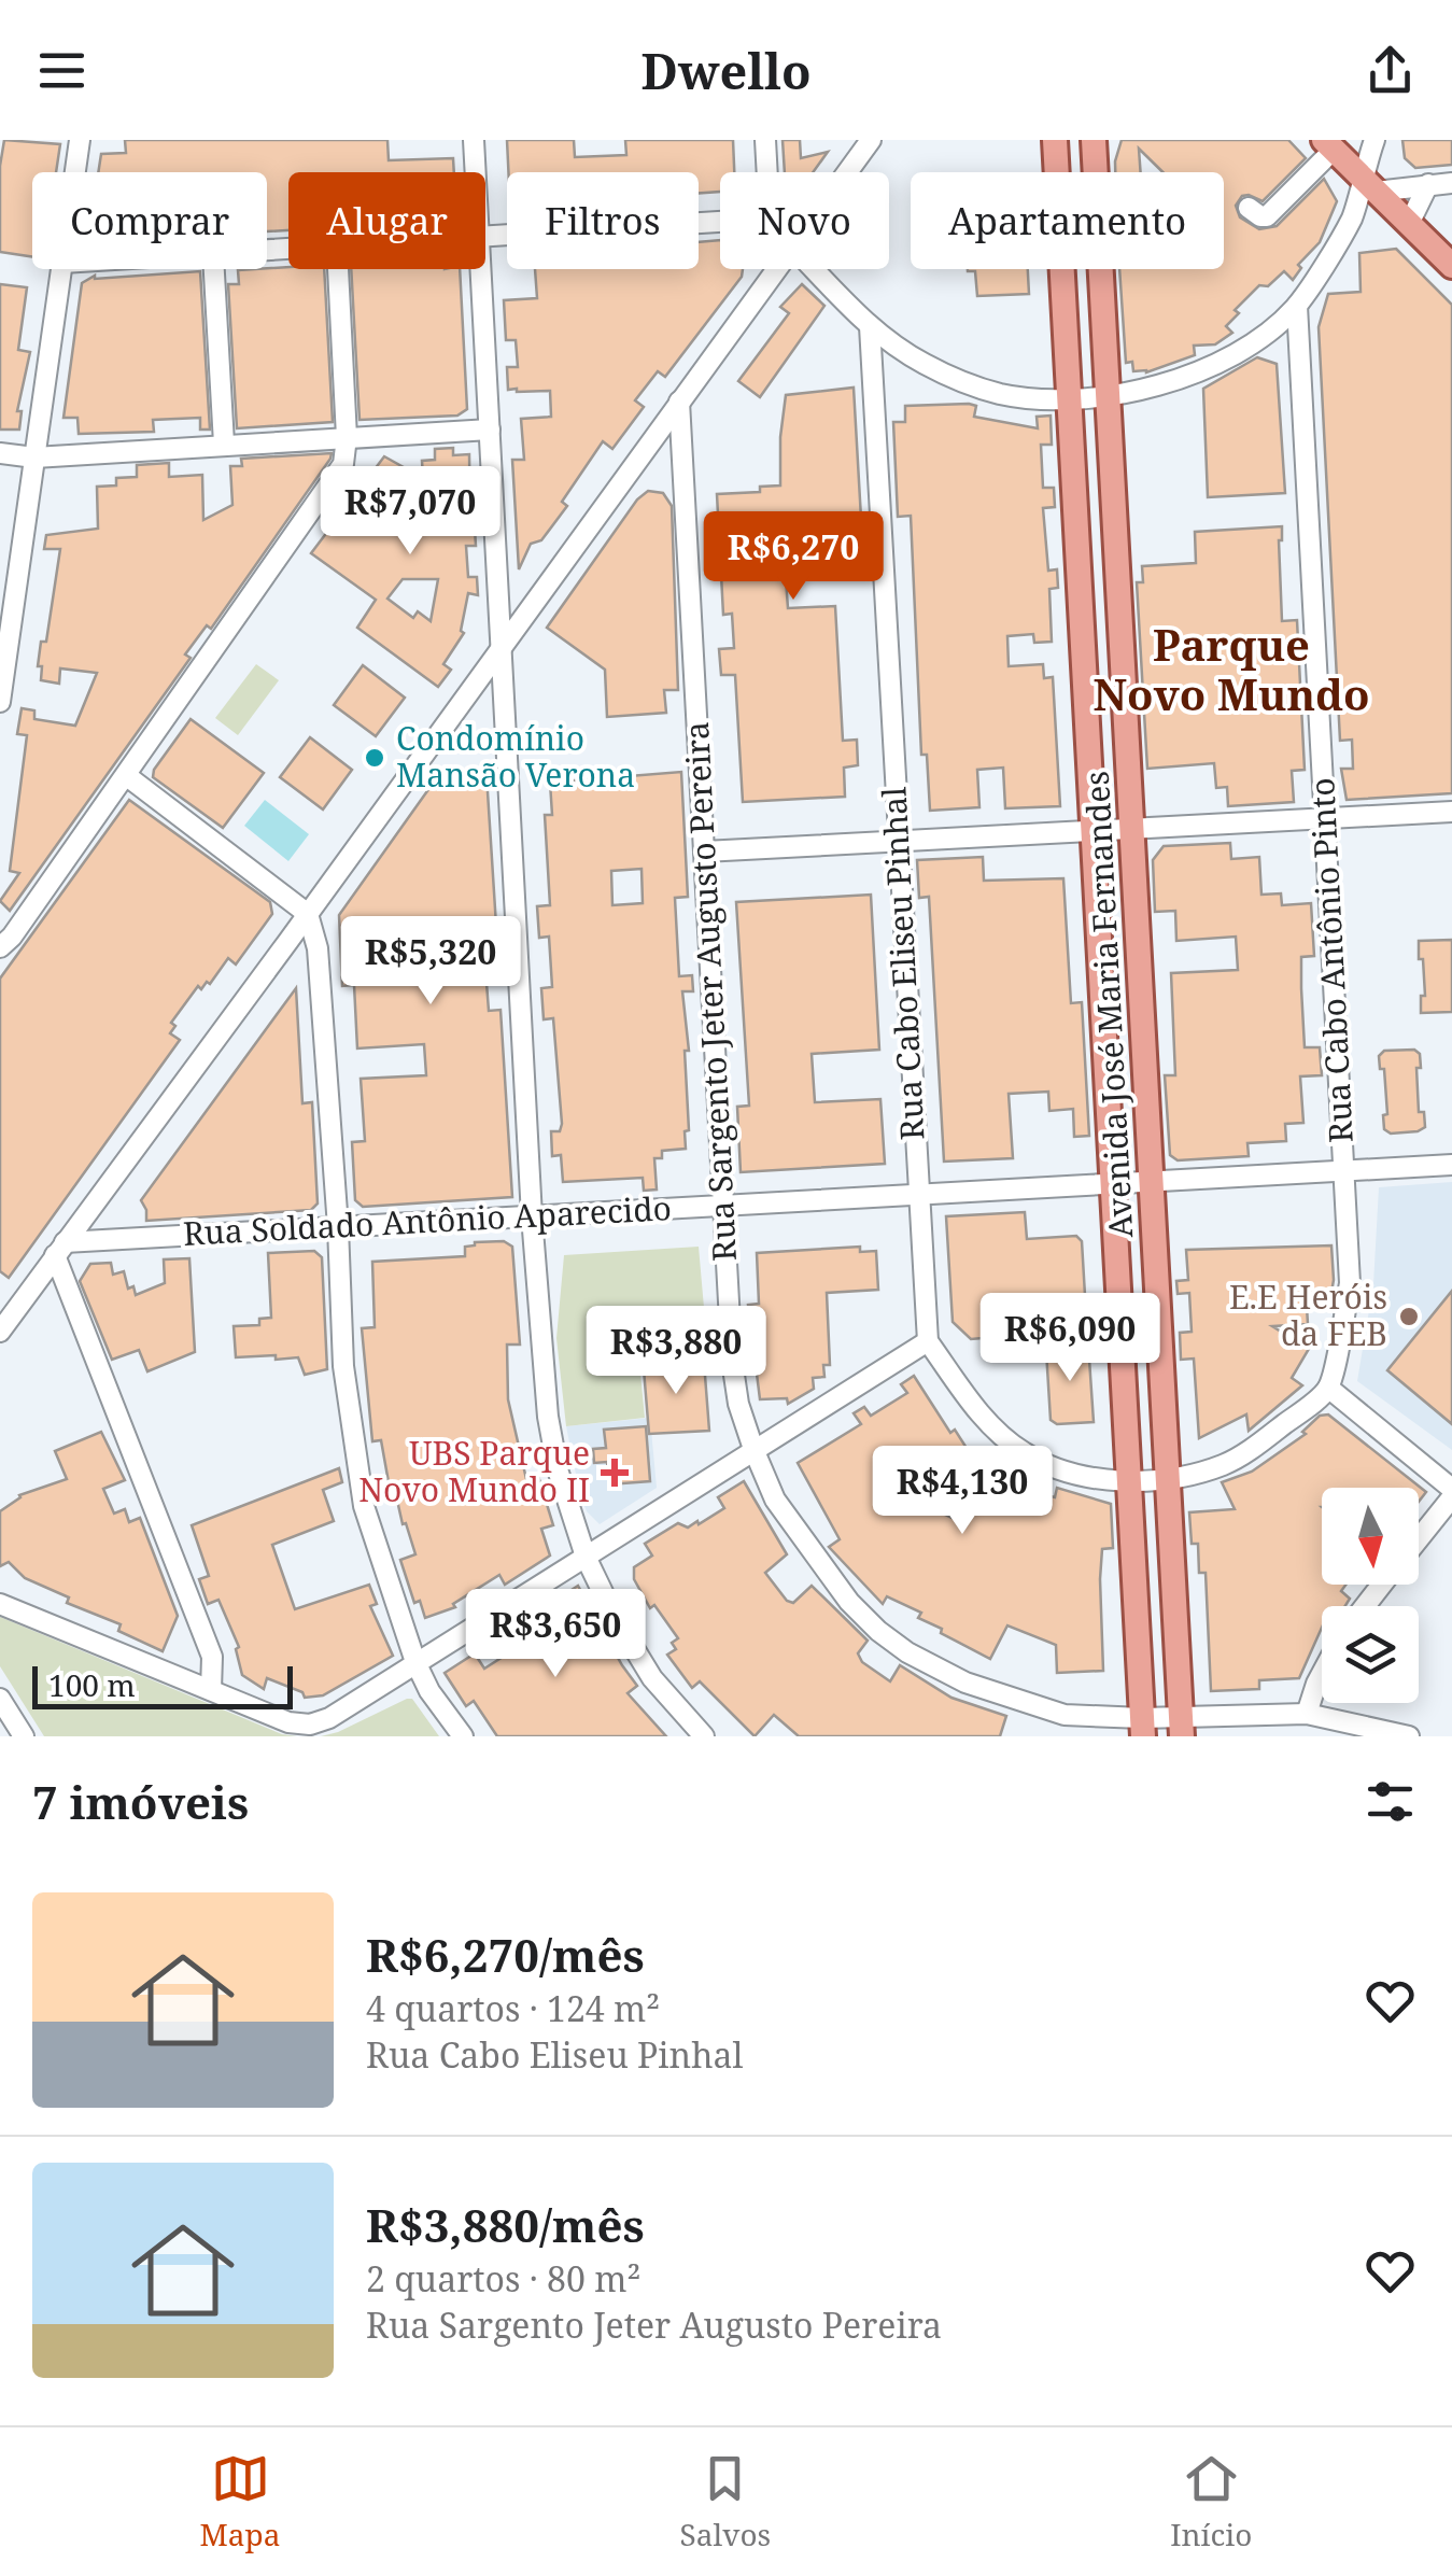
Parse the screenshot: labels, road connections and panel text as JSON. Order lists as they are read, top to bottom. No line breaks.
{"streets":{"main road":["Avenida José Maria Fernandes"],"street":["Rua Cabo Antônio Pinto","Rua Cabo Eliseu Pinhal","Rua Sargento Jeter Augusto Pereira","Rua Soldado Antônio Aparecido"]},"crossings":[["Rua Cabo Antônio Pinto","Rua Soldado Antônio Aparecido"],["Rua Cabo Eliseu Pinhal","Rua Soldado Antônio Aparecido"],["Rua Sargento Jeter Augusto Pereira","Avenida José Maria Fernandes"],["Rua Sargento Jeter Augusto Pereira","Rua Soldado Antônio Aparecido"],["Avenida José Maria Fernandes","Rua Soldado Antônio Aparecido"]],"districts":["Parque Novo Mundo"],"places":{"other":["Condomínio Mansão Verona","E.E Heróis da FEB"],"health":["UBS Parque Novo Mundo II"]},"scale_bar":"100 m","north":"bottom","page":{"header":"Dwello","chip":["Comprar","Alugar","Filtros","Novo","Apartamento"],"price":["R$7,070","R$6,270","R$5,320","R$6,090","R$3,880","R$4,130","R$3,650"],"scale":"100 m","heading":"7 imóveis","list":[{"name":"R$6,270/mês","note":"4 quartos · 124 m² · Rua Cabo Eliseu Pinhal"},{"name":"R$3,880/mês","note":"2 quartos · 80 m² · Rua Sargento Jeter Augusto Pereira"}],"tabs":["Mapa","Salvos","Início"]}}
